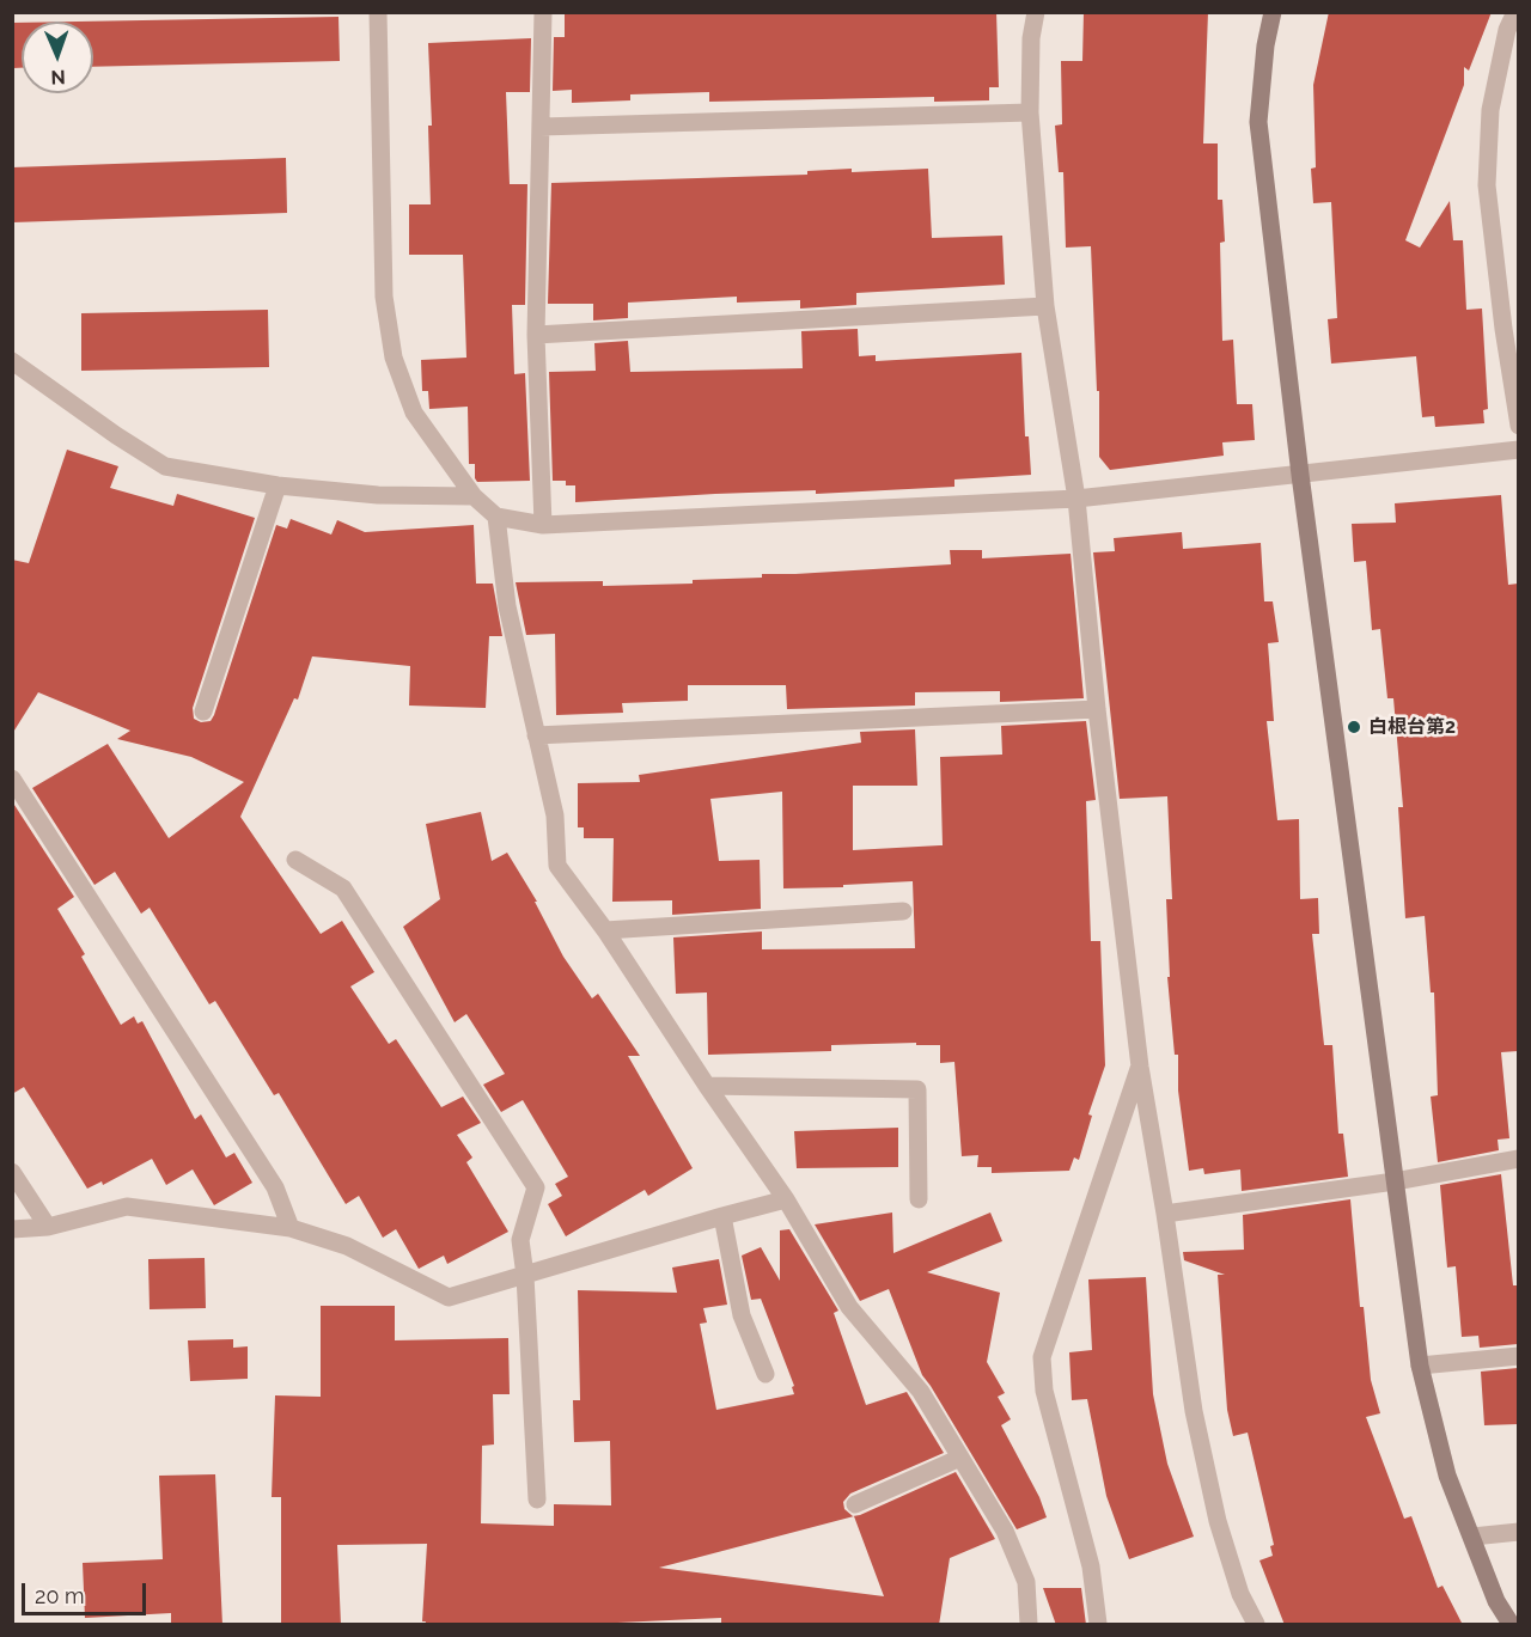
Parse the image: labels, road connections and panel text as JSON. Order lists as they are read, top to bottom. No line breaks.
{"places":["白根台第2"],"scale_bar":"20 m","north":"bottom"}
